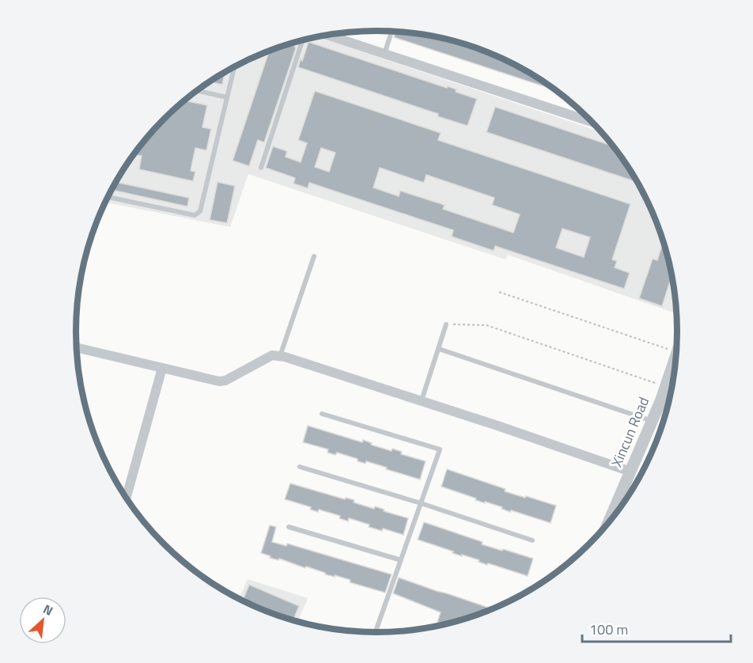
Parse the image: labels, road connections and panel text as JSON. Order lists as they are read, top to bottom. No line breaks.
{"streets":{"street":["Xincun Road"]},"scale_bar":"100 m","north":"top right"}
